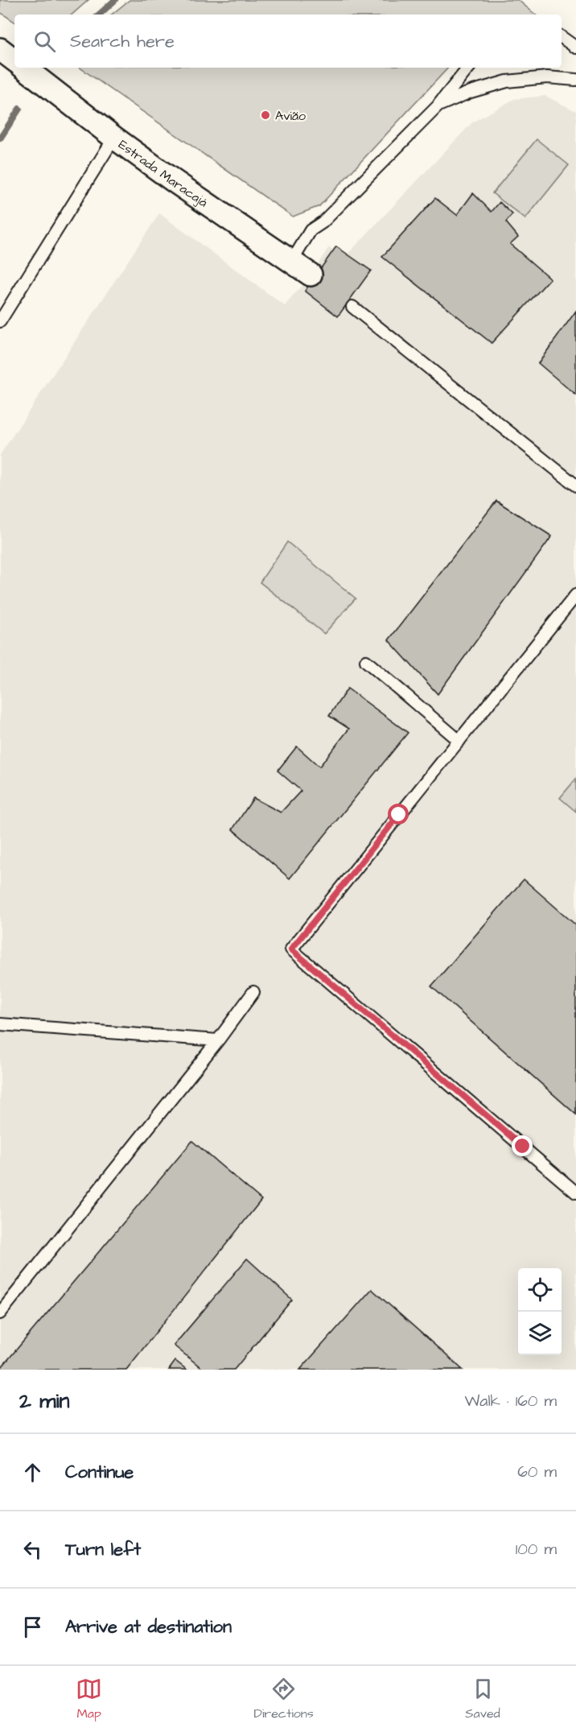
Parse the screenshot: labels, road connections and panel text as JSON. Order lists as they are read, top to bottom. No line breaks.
{"streets":{"street":["Estrada Maracajá"]},"places":["Avião"],"page":{"search":"Search here","heading":["2 min","Walk · 160 m"],"list":[["Continue","60 m"],["Turn left","100 m"],"Arrive at destination"],"nav":["Map","Directions","Saved"]}}
